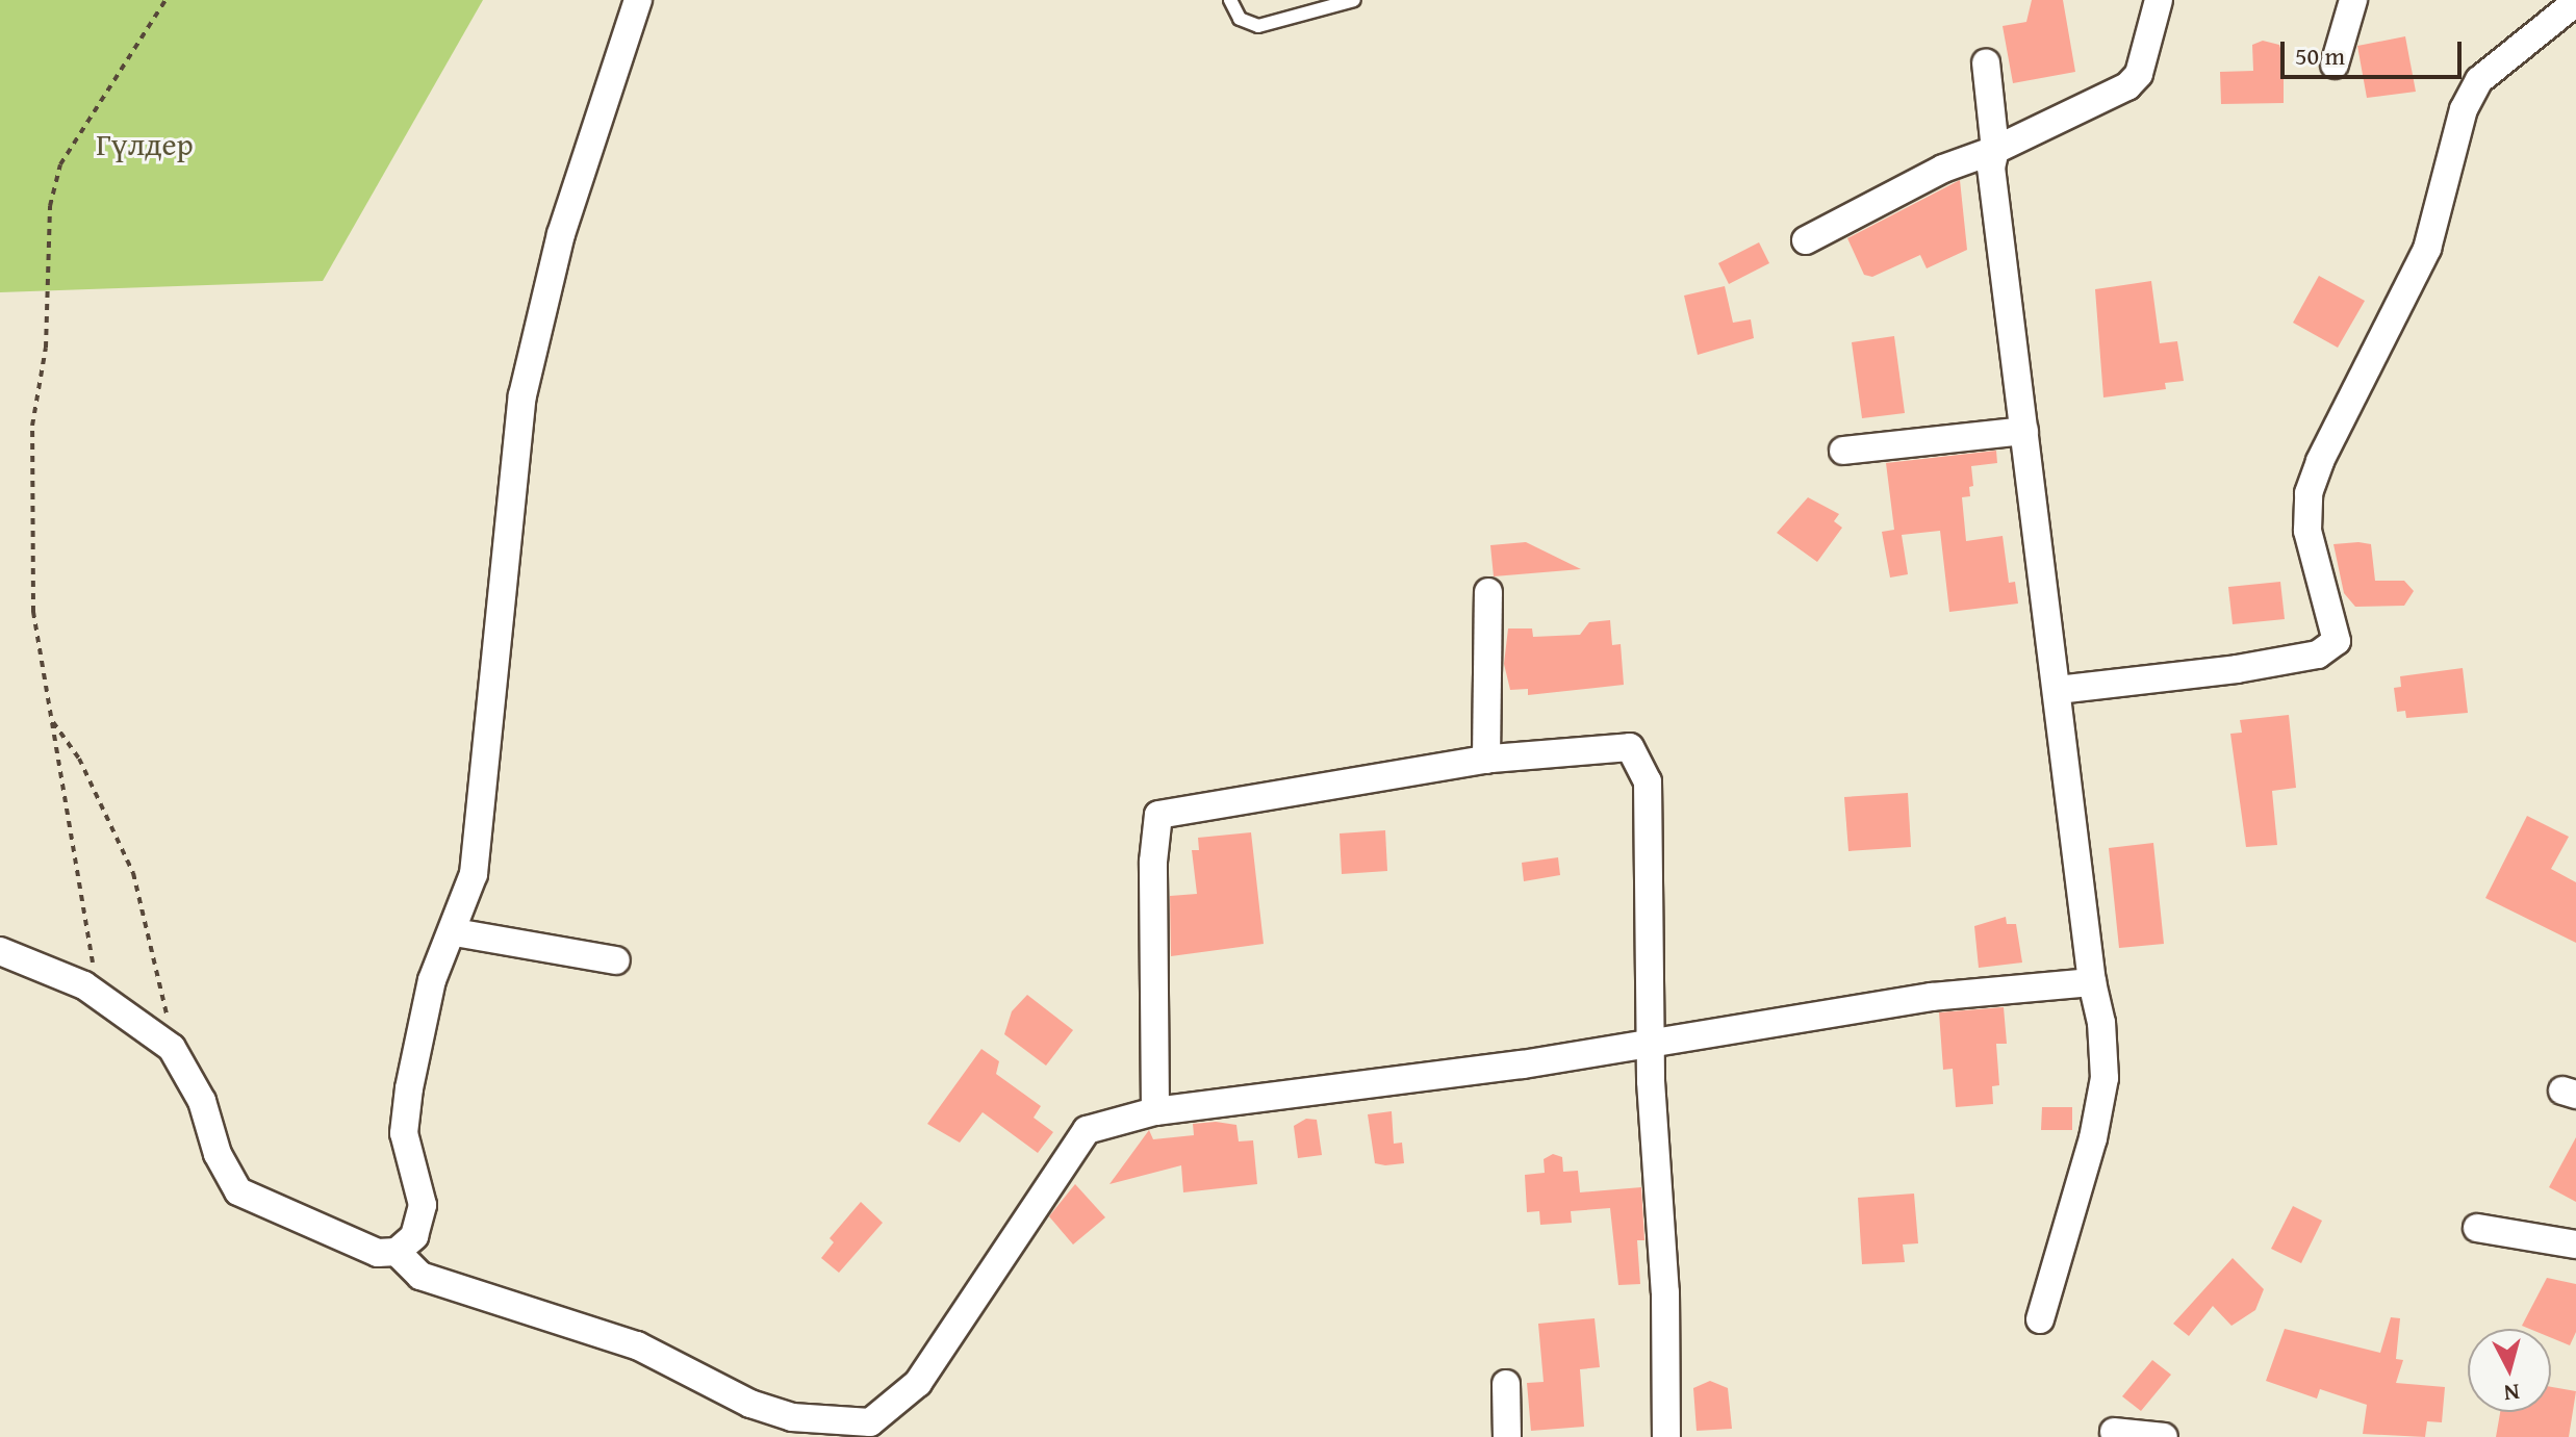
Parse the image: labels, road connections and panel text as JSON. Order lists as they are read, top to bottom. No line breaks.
{"parks":["Гүлдер"],"scale_bar":"50 m","north":"bottom"}
